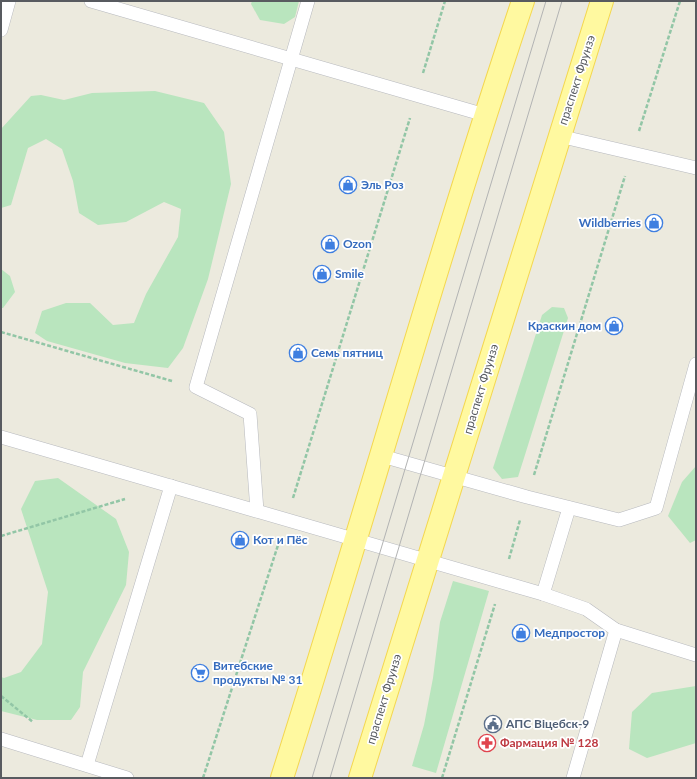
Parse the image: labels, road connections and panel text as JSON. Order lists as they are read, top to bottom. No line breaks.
{"streets":{"main road":["праспект Фрунзэ"]},"places":{"shop":["Эль Роз","Wildberries","Ozon","Smile","Краскин дом","Семь пятниц","Кот и Пёс","Медпростор"],"supermarket":["Витебские продукты № 31"],"public building":["АПС Віцебск-9"],"pharmacy":["Фармация № 128"]}}
